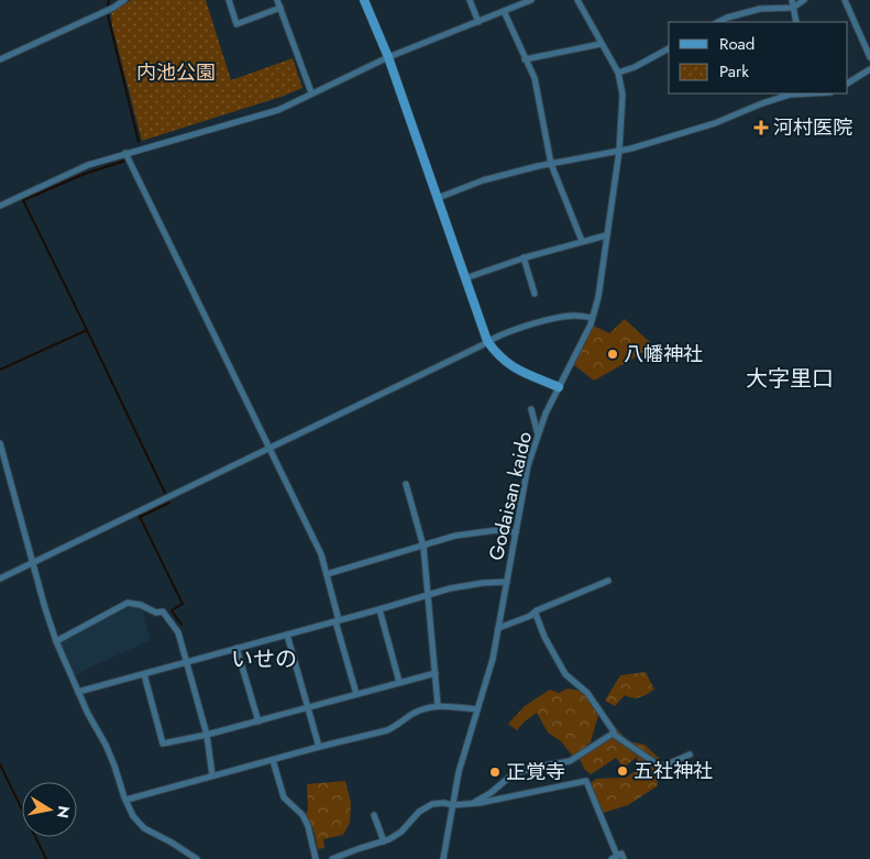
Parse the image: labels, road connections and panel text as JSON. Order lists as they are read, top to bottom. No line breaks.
{"streets":{"street":["Godaisan kaido"]},"districts":["大字里口","いせの"],"parks":["内池公園"],"places":{"health":["河村医院"],"other":["八幡神社","五社神社","正覚寺"]},"legend":["Road","Park"],"north":"right"}
